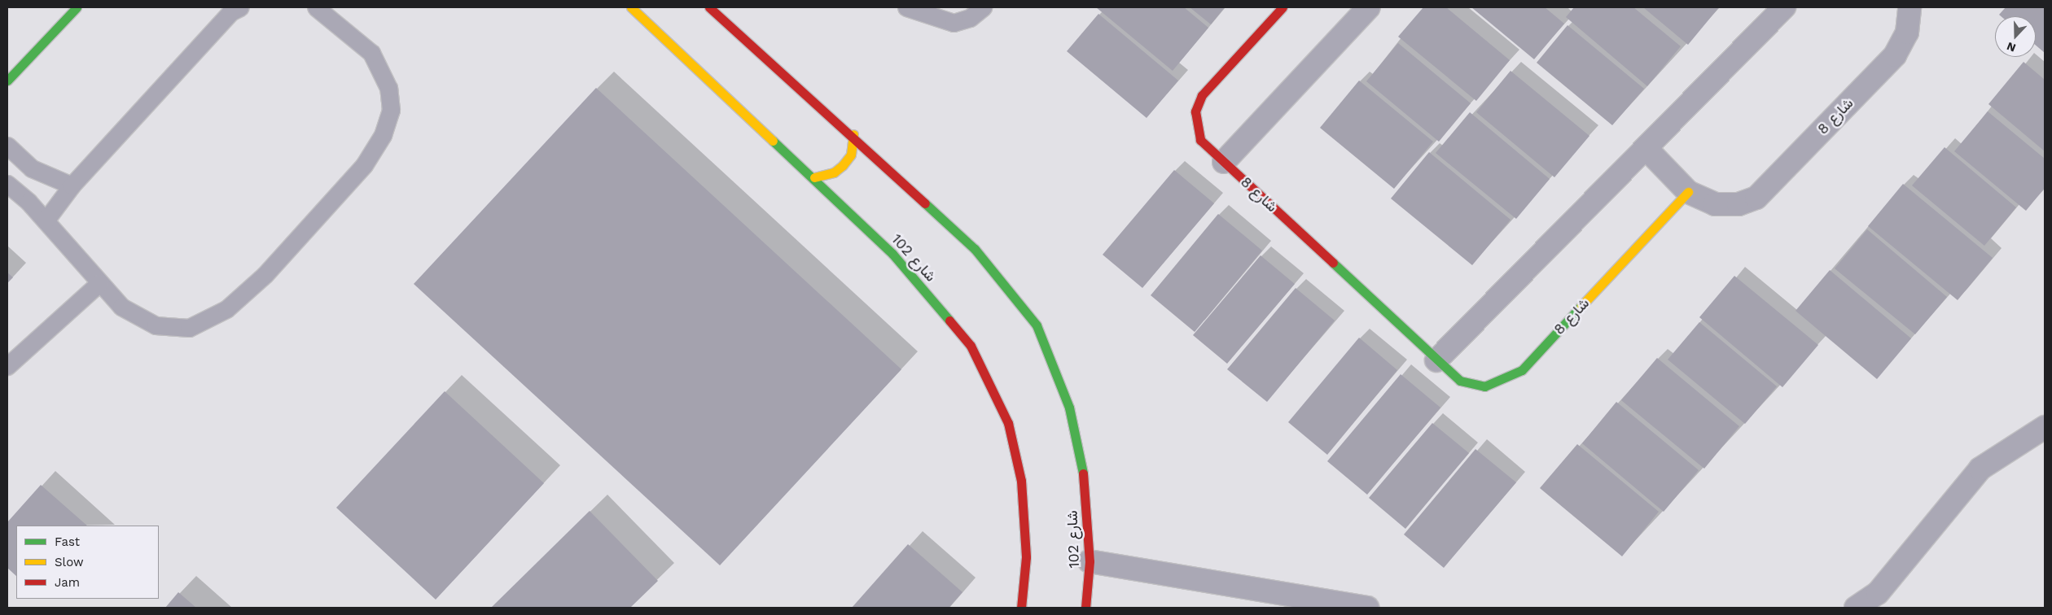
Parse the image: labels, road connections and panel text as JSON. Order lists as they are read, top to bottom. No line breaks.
{"streets":{"street":["شارع 8","شارع 102"]},"legend":["Fast","Slow","Jam"],"north":"bottom"}
